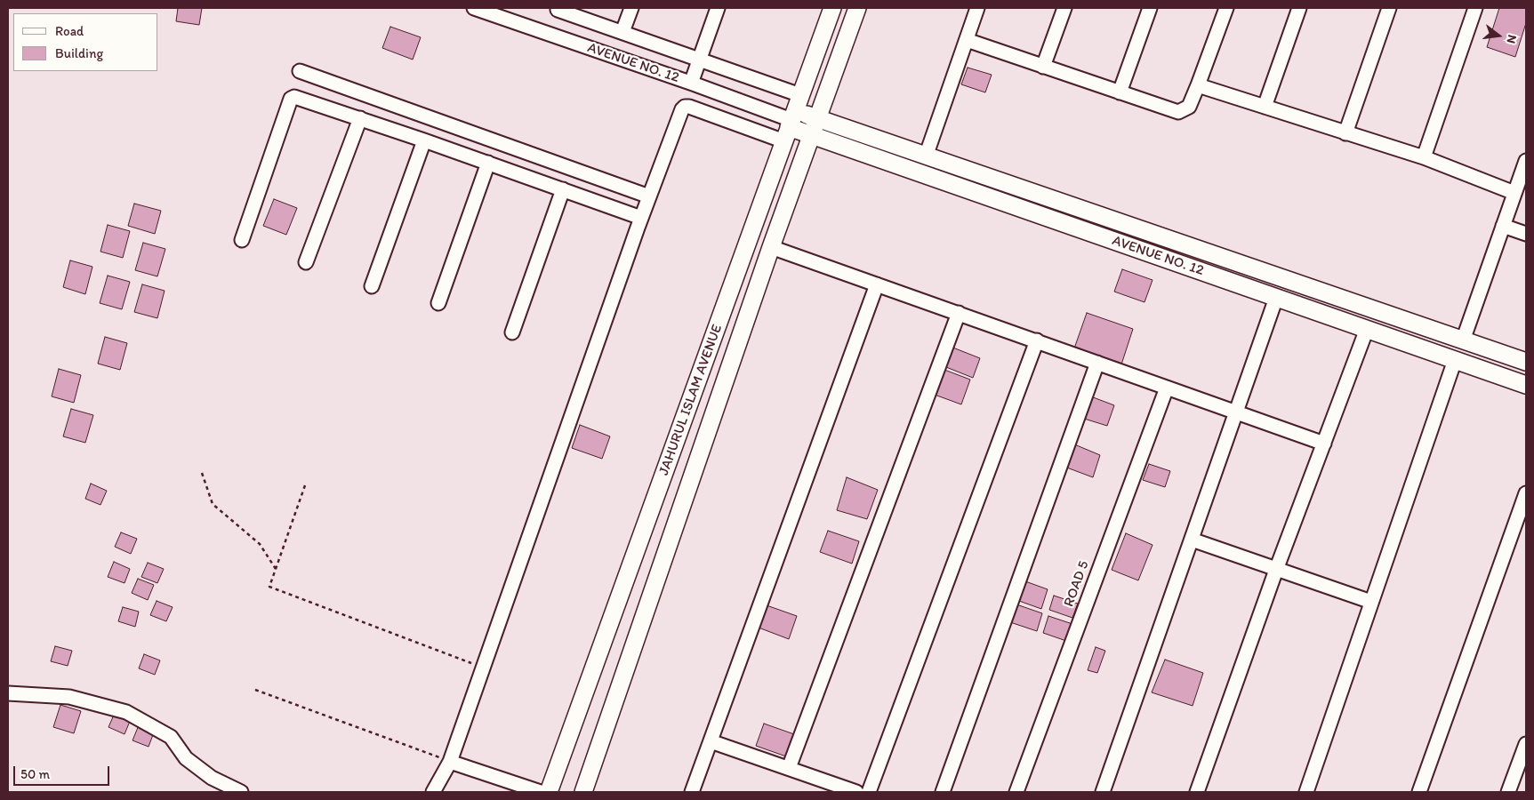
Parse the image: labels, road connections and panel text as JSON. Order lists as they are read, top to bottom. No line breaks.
{"streets":{"street":["AVENUE NO. 12","JAHURUL ISLAM AVENUE","ROAD 5"]},"crossings":[["AVENUE NO. 12","JAHURUL ISLAM AVENUE"]],"legend":["Road","Building"],"scale_bar":"50 m","north":"right"}
